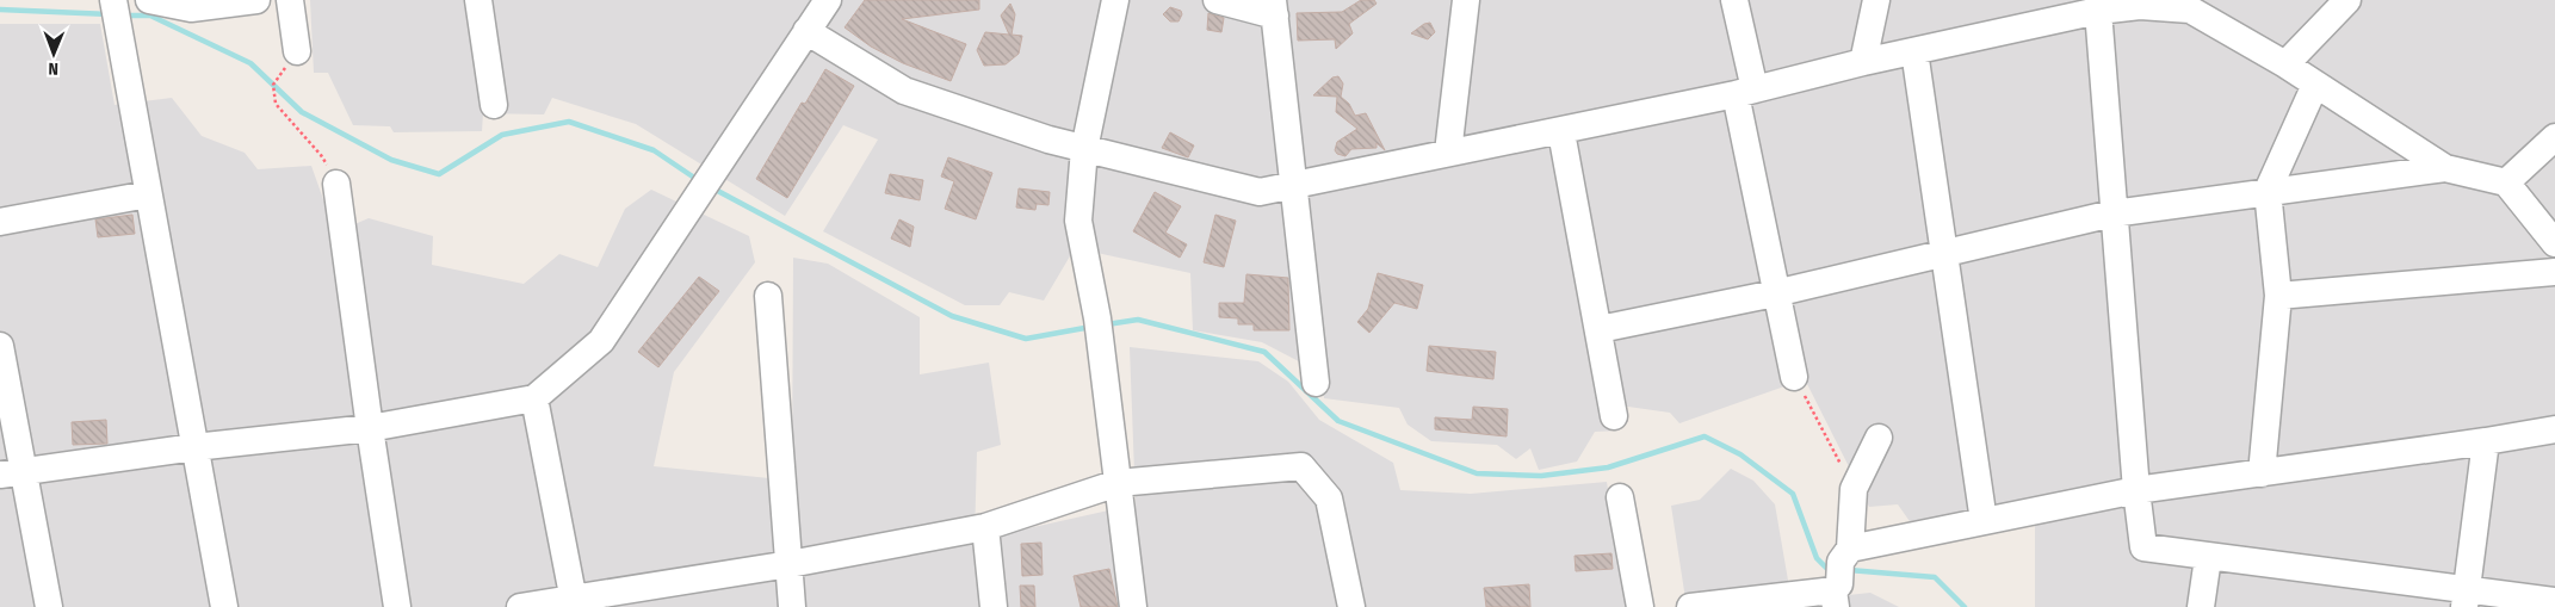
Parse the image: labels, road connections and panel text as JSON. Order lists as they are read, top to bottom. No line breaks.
{"north":"bottom"}
